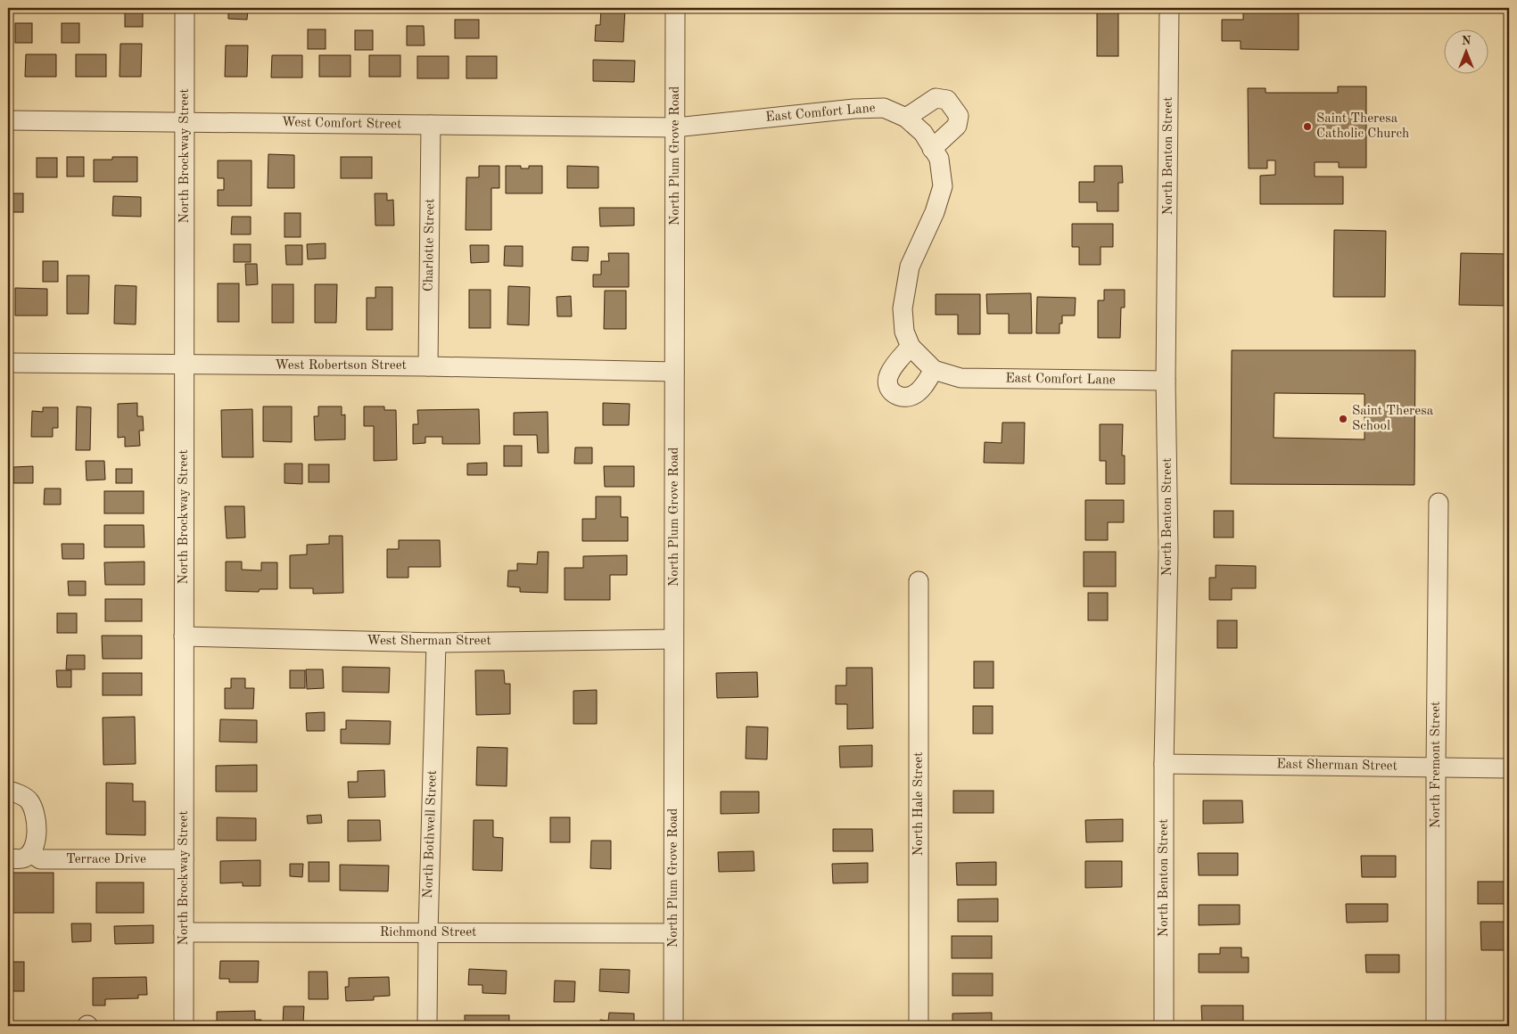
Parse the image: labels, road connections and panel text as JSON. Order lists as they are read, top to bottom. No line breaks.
{"streets":{"street":["East Comfort Lane","West Comfort Street","North Brockway Street","North Plum Grove Road","North Benton Street","Charlotte Street","West Robertson Street","West Sherman Street","North Fremont Street","East Sherman Street","North Hale Street","North Bothwell Street","Terrace Drive","Richmond Street"]},"crossings":[["East Comfort Lane","West Comfort Street"],["East Comfort Lane","North Plum Grove Road"],["East Comfort Lane","North Benton Street"],["West Comfort Street","North Brockway Street"],["West Comfort Street","North Plum Grove Road"],["West Comfort Street","Charlotte Street"],["North Brockway Street","West Robertson Street"],["North Brockway Street","West Sherman Street"],["North Brockway Street","Terrace Drive"],["North Brockway Street","Richmond Street"],["North Plum Grove Road","West Robertson Street"],["North Plum Grove Road","West Sherman Street"],["North Plum Grove Road","Richmond Street"],["North Benton Street","East Sherman Street"],["Charlotte Street","West Robertson Street"],["West Sherman Street","North Bothwell Street"],["North Fremont Street","East Sherman Street"],["North Bothwell Street","Richmond Street"]],"places":["Saint Theresa Catholic Church","Saint Theresa School"],"north":"top"}
